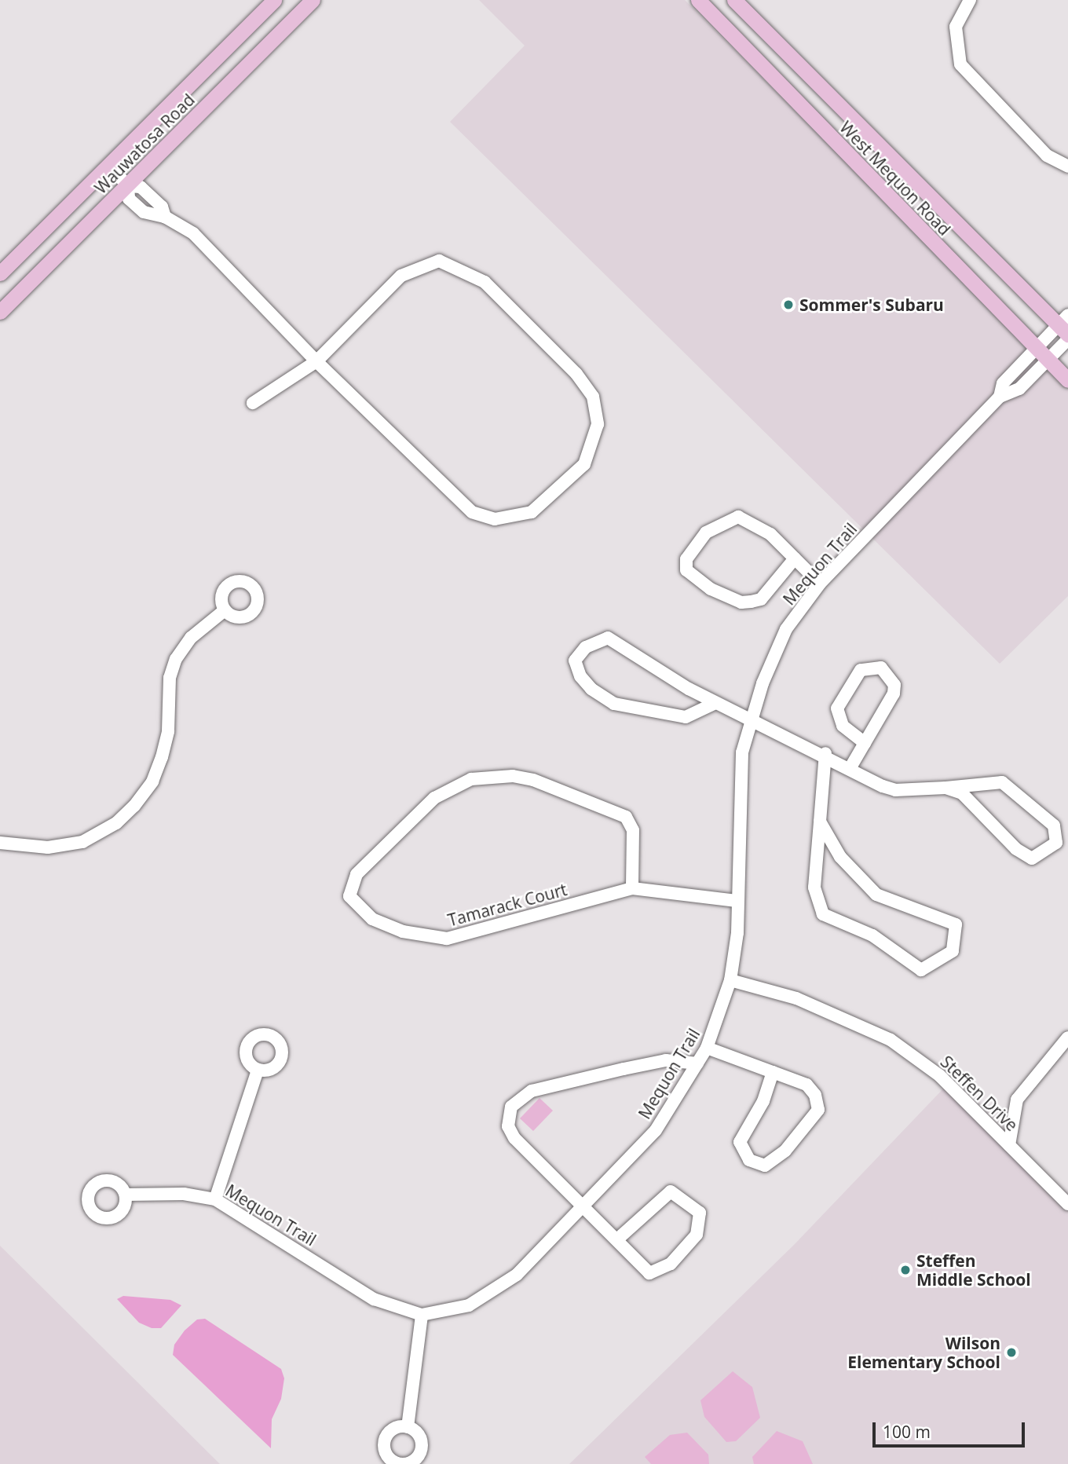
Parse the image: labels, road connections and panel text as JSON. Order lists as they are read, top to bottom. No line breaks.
{"streets":{"main road":["Wauwatosa Road","West Mequon Road"],"street":["Mequon Trail","Tamarack Court","Steffen Drive"]},"crossings":[["West Mequon Road","Mequon Trail"],["Mequon Trail","Tamarack Court"],["Mequon Trail","Steffen Drive"]],"places":["Sommer's Subaru","Steffen Middle School","Wilson Elementary School"],"scale_bar":"100 m"}
